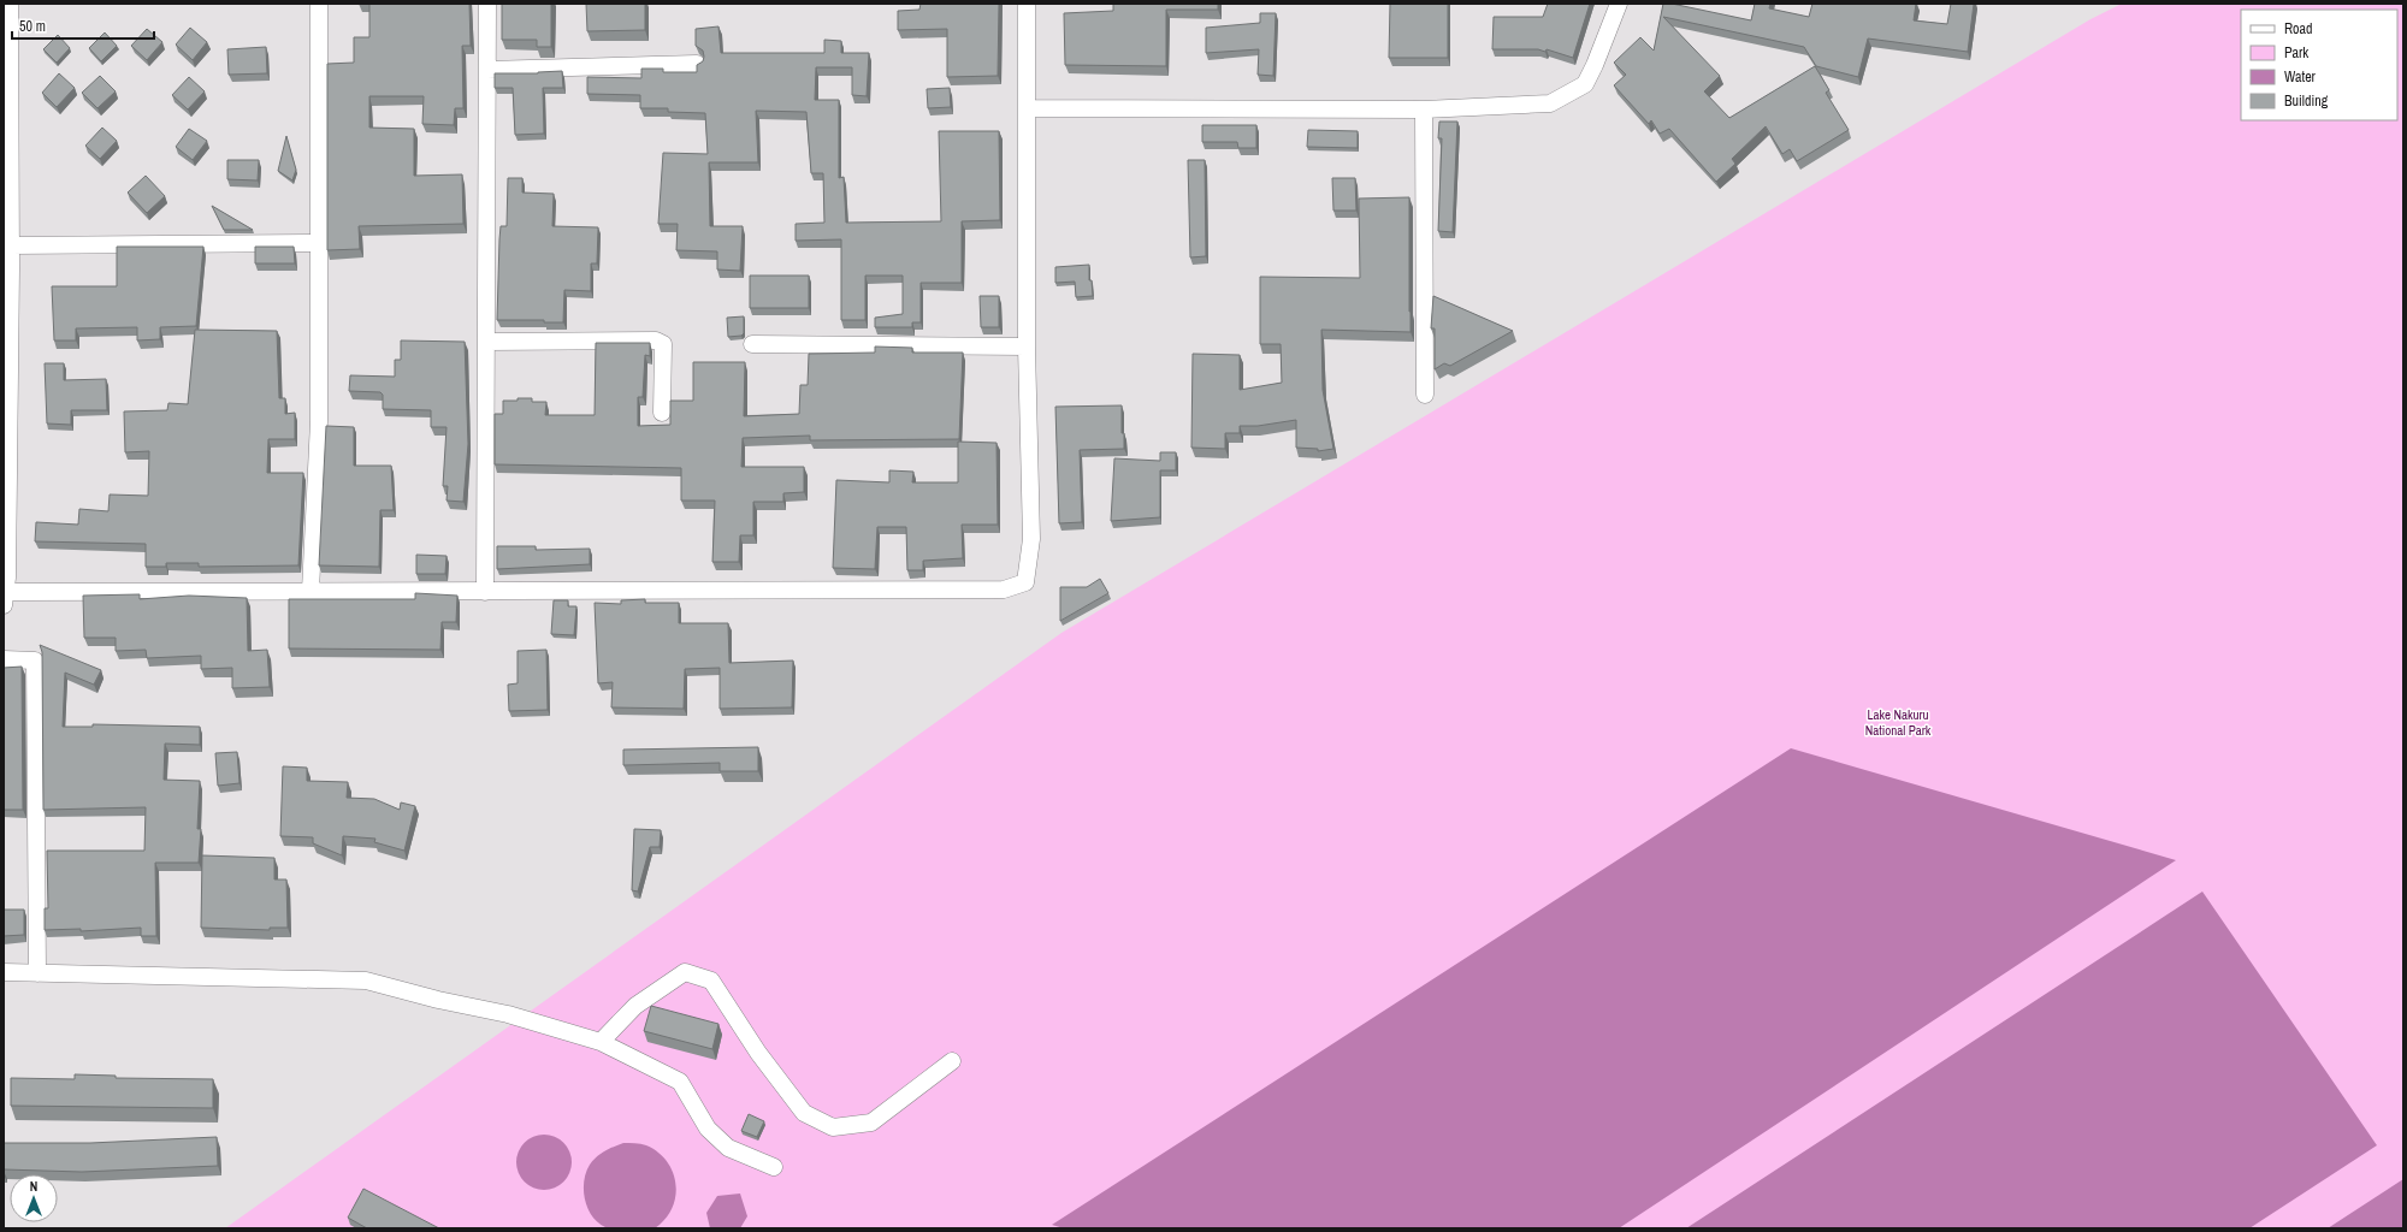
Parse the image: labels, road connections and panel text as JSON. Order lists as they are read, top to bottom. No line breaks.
{"parks":["Lake Nakuru National Park"],"legend":["Road","Park","Water","Building"],"scale_bar":"50 m","north":"top"}
